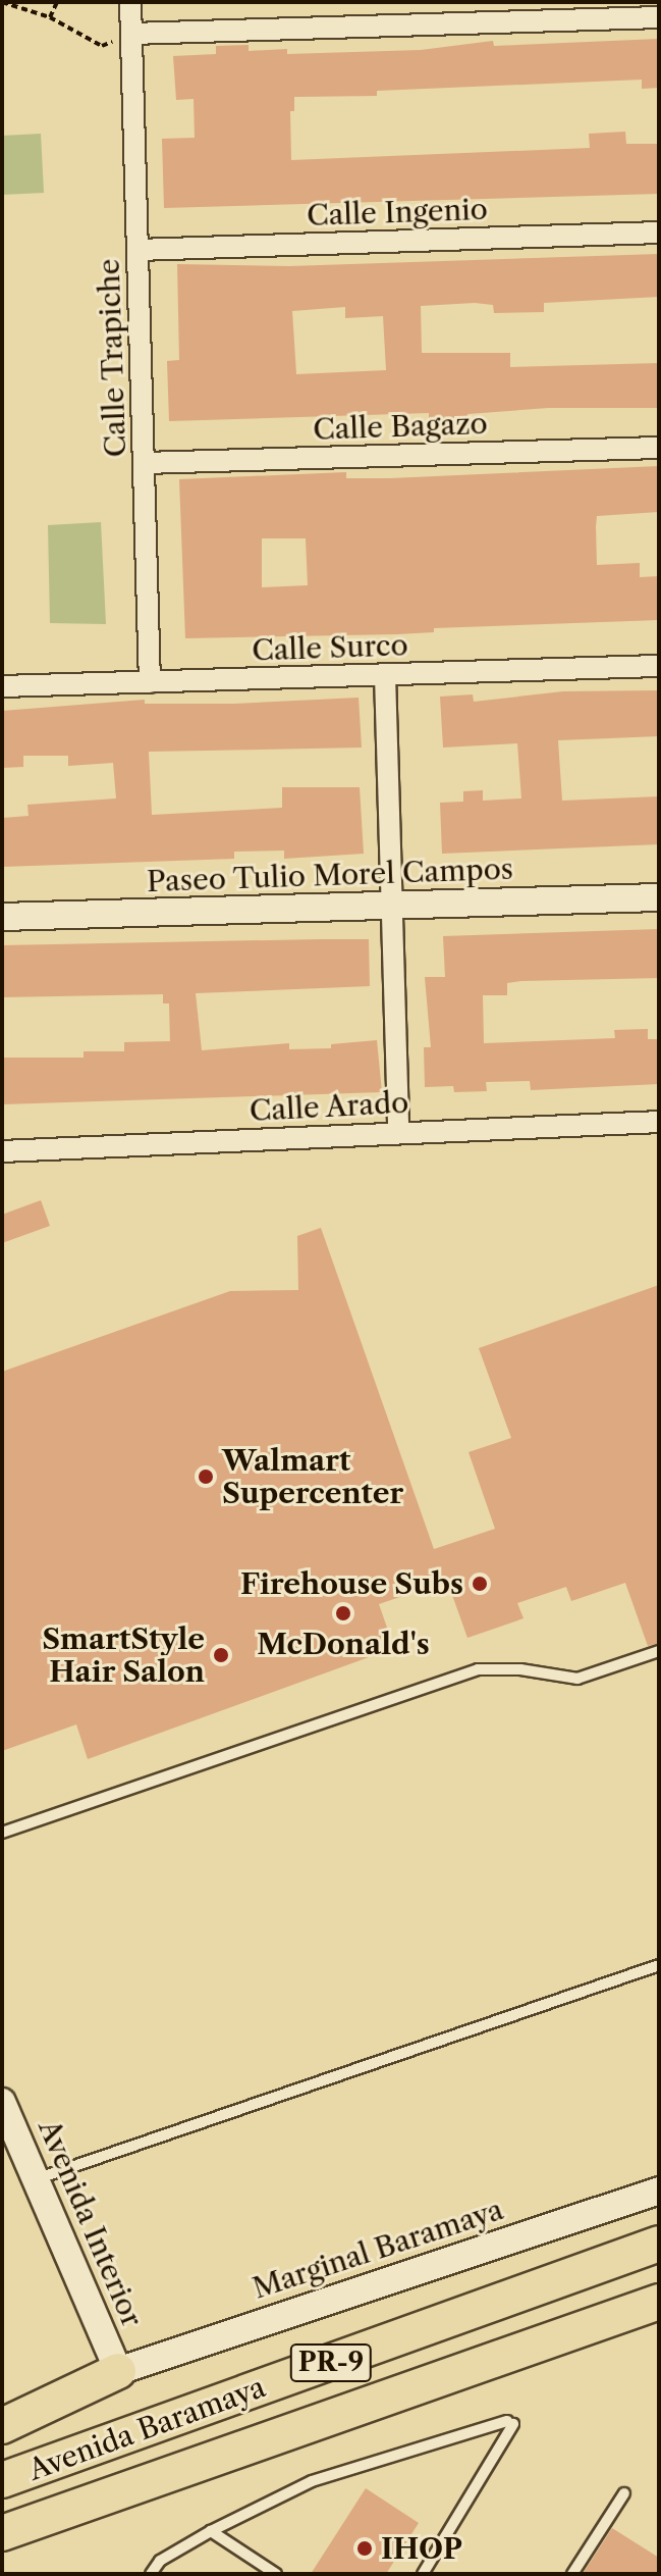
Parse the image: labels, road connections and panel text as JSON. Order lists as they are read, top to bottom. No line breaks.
{"streets":{"highway":["PR-9","Avenida Baramaya"],"street":["Calle Ingenio","Calle Trapiche","Calle Bagazo","Calle Surco","Paseo Tulio Morel Campos","Calle Arado","Avenida Interior","Marginal Baramaya"]},"crossings":[["Calle Ingenio","Calle Trapiche"],["Calle Trapiche","Calle Bagazo"],["Calle Trapiche","Calle Surco"],["Avenida Interior","Marginal Baramaya"]],"places":["Walmart Supercenter","Firehouse Subs","McDonald's","SmartStyle Hair Salon","IHOP"]}
